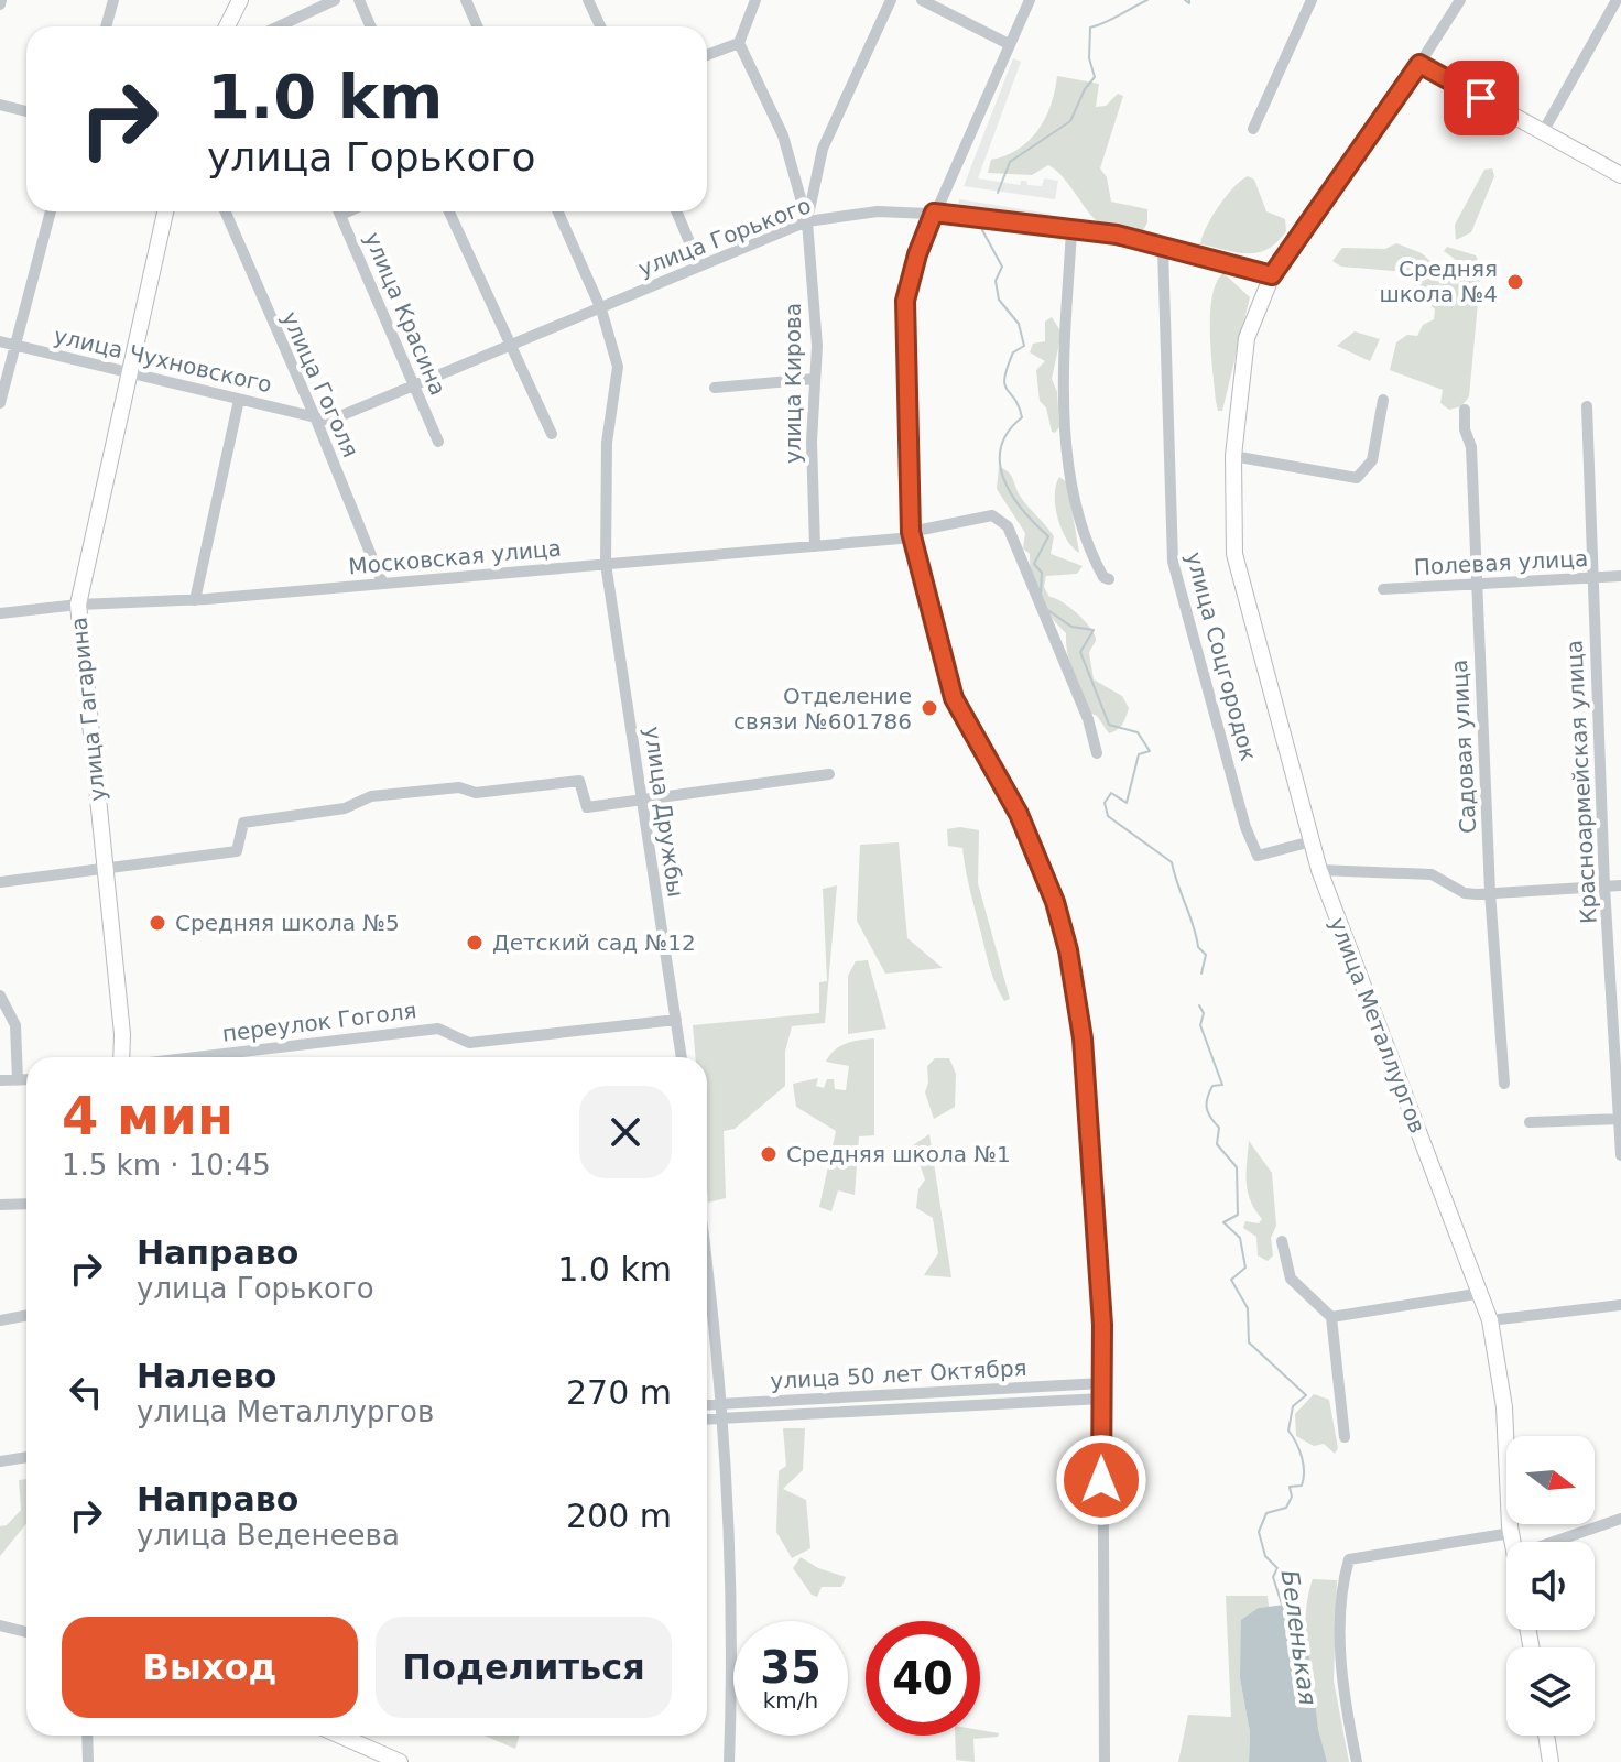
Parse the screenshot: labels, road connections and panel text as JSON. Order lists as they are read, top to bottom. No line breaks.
{"streets":{"main road":["улица Гагарина","улица Металлургов"],"street":["улица Горького","улица Красина","улица Чухновского","улица Кирова","улица Гоголя","Московская улица","Полевая улица","улица Соцгородок","Садовая улица","Красноармейская улица","улица Дружбы","переулок Гоголя","улица 50 лет Октября"]},"crossings":[["улица Горького","улица Красина"],["улица Горького","улица Чухновского"],["улица Горького","улица Кирова"],["улица Горького","улица Гоголя"],["улица Горького","улица Соцгородок"],["улица Горького","улица Дружбы"],["улица Горького","улица Металлургов"],["улица Чухновского","улица Гоголя"],["улица Чухновского","улица Гагарина"],["улица Кирова","Московская улица"],["улица Гоголя","Московская улица"],["Московская улица","улица Гагарина"],["Московская улица","улица Дружбы"],["Полевая улица","Садовая улица"],["Полевая улица","Красноармейская улица"],["улица Соцгородок","улица Металлургов"],["улица Дружбы","переулок Гоголя"]],"water":["Беленькая"],"places":["Средняя школа №4","Отделение связи №601786","Средняя школа №5","Детский сад №12","Средняя школа №1"],"north":"right","page":{"turn":["1.0 km","улица Горького"],"heading":["4 мин","1.5 km · 10:45"],"list":[{"name":"Направо","note":"улица Горького","value":"1.0 km"},{"name":"Налево","note":"улица Металлургов","value":"270 m"},{"name":"Направо","note":"улица Веденеева","value":"200 m"}],"buttons":["Выход","Поделиться"],"speed":"35 km/h","limit":"40"}}
